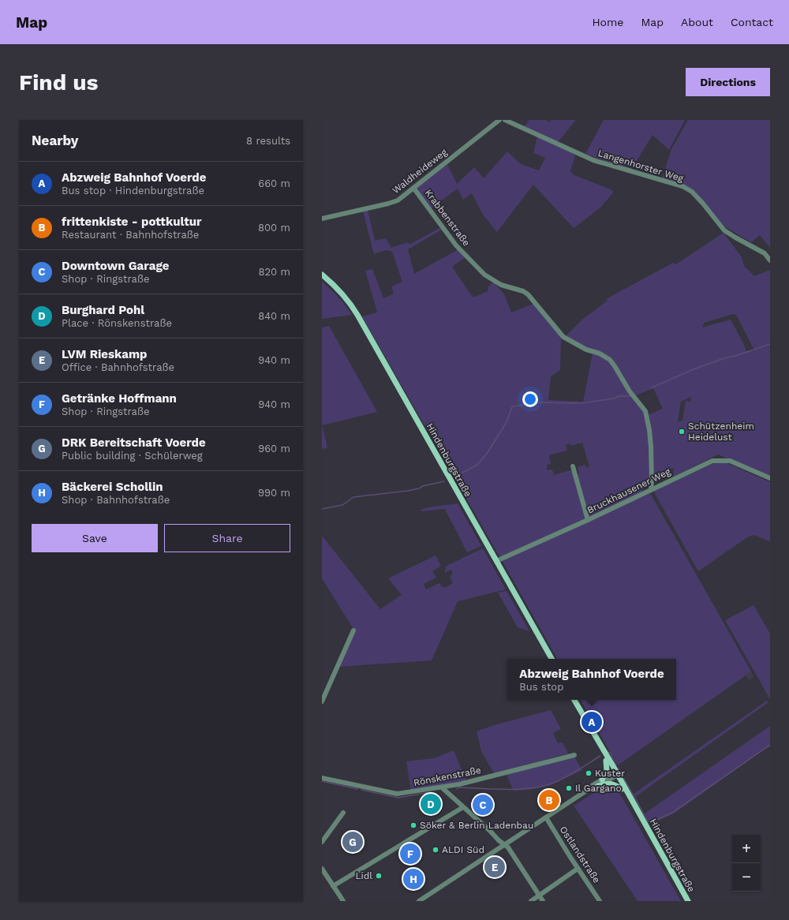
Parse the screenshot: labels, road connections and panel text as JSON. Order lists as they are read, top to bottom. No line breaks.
{"streets":{"main road":["Hindenburgstraße"],"street":["Langenhorster Weg","Waldheideweg","Krabbenstraße","Bruckhausener Weg","Rönskenstraße","Ostlandstraße"]},"crossings":[["Waldheideweg","Krabbenstraße"],["Krabbenstraße","Bruckhausener Weg"],["Hindenburgstraße","Bruckhausener Weg"]],"places":["Schützenheim Heidelust","Kuster","Il Gargano","Söker & Berlin Ladenbau","ALDI Süd","Lidl"],"page":{"header":"Map","nav":["Home","Map","About","Contact"],"buttons":["Directions",["Save","Share"]],"title":"Find us","heading":["Nearby","8 results"],"list":[{"mark":"A","name":"Abzweig Bahnhof Voerde","note":"Bus stop · Hindenburgstraße","value":"660 m"},{"mark":"B","name":"frittenkiste - pottkultur","note":"Restaurant · Bahnhofstraße","value":"800 m"},{"mark":"C","name":"Downtown Garage","note":"Shop · Ringstraße","value":"820 m"},{"mark":"D","name":"Burghard Pohl","note":"Place · Rönskenstraße","value":"840 m"},{"mark":"E","name":"LVM Rieskamp","note":"Office · Bahnhofstraße","value":"940 m"},{"mark":"F","name":"Getränke Hoffmann","note":"Shop · Ringstraße","value":"940 m"},{"mark":"G","name":"DRK Bereitschaft Voerde","note":"Public building · Schülerweg","value":"960 m"},{"mark":"H","name":"Bäckerei Schollin","note":"Shop · Bahnhofstraße","value":"990 m"}],"popup":["Abzweig Bahnhof Voerde","Bus stop"],"pins":["A","B","D","C","G","F","E","H"],"map_buttons":["+","−"]}}
